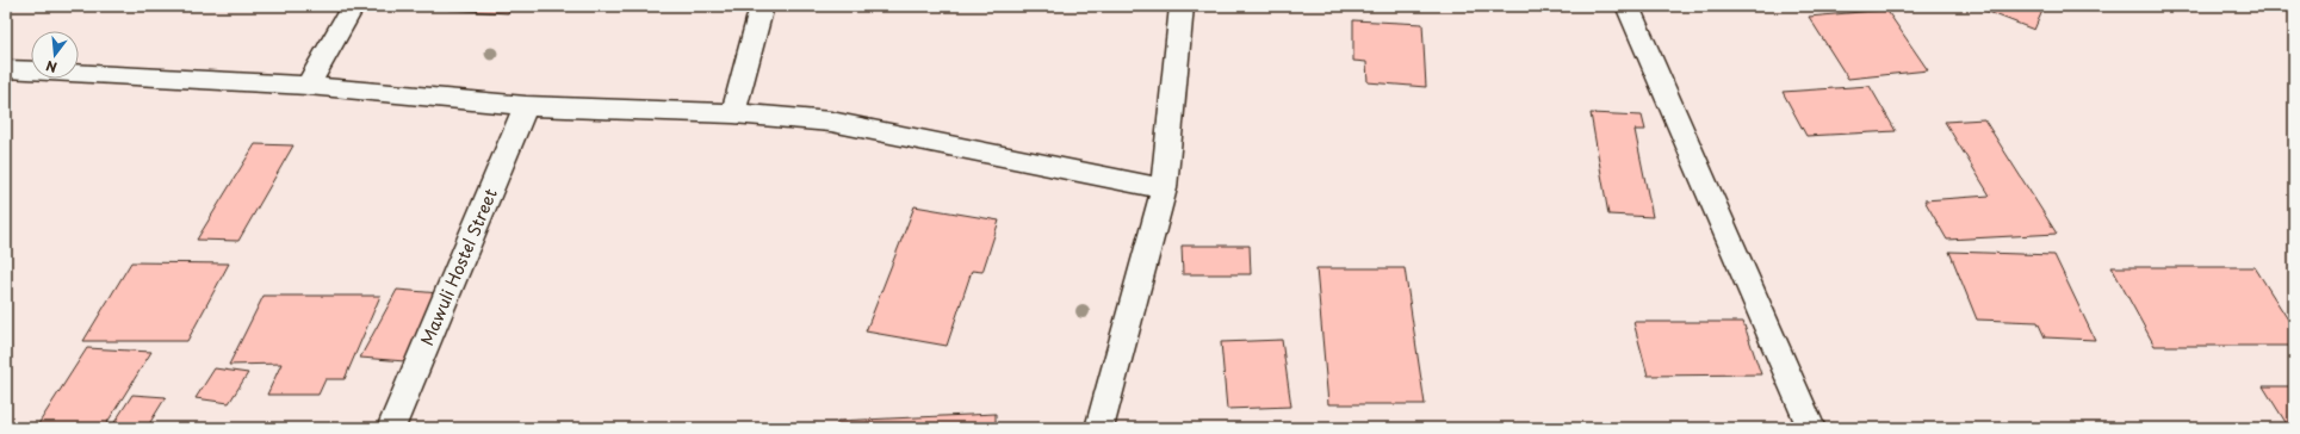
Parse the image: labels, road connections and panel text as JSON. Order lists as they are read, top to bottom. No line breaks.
{"streets":{"street":["Mawuli Hostel Street"]},"north":"bottom"}
